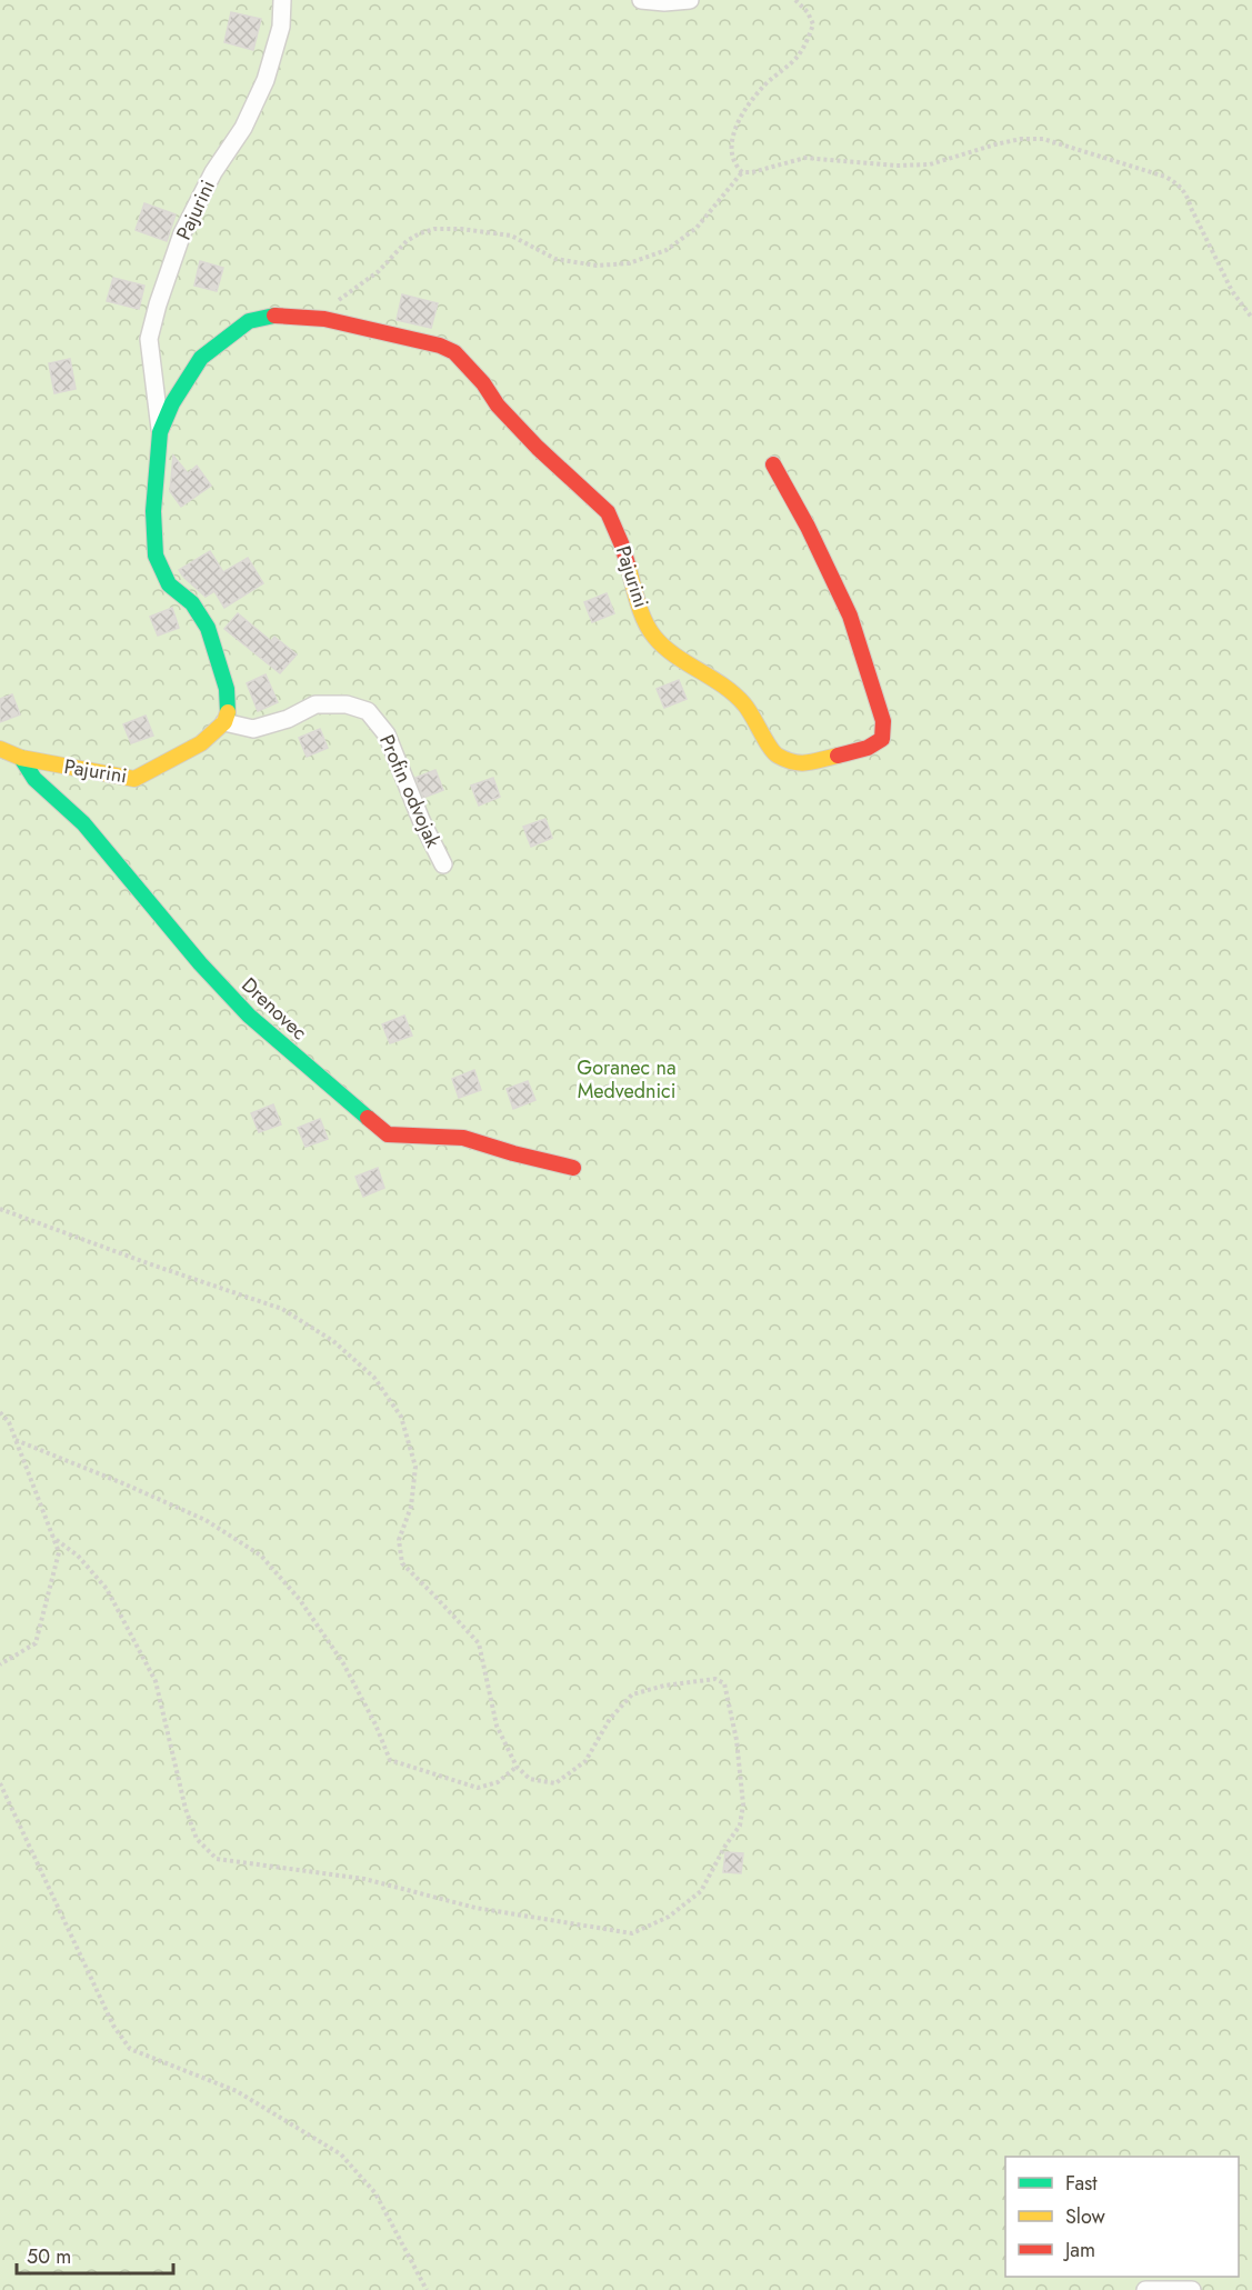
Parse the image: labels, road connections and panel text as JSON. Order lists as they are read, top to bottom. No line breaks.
{"streets":{"street":["Pajurini","Profin odvojak","Drenovec"]},"crossings":[["Pajurini","Profin odvojak"],["Pajurini","Drenovec"]],"parks":["Goranec na Medvednici"],"legend":["Fast","Slow","Jam"],"scale_bar":"50 m"}
